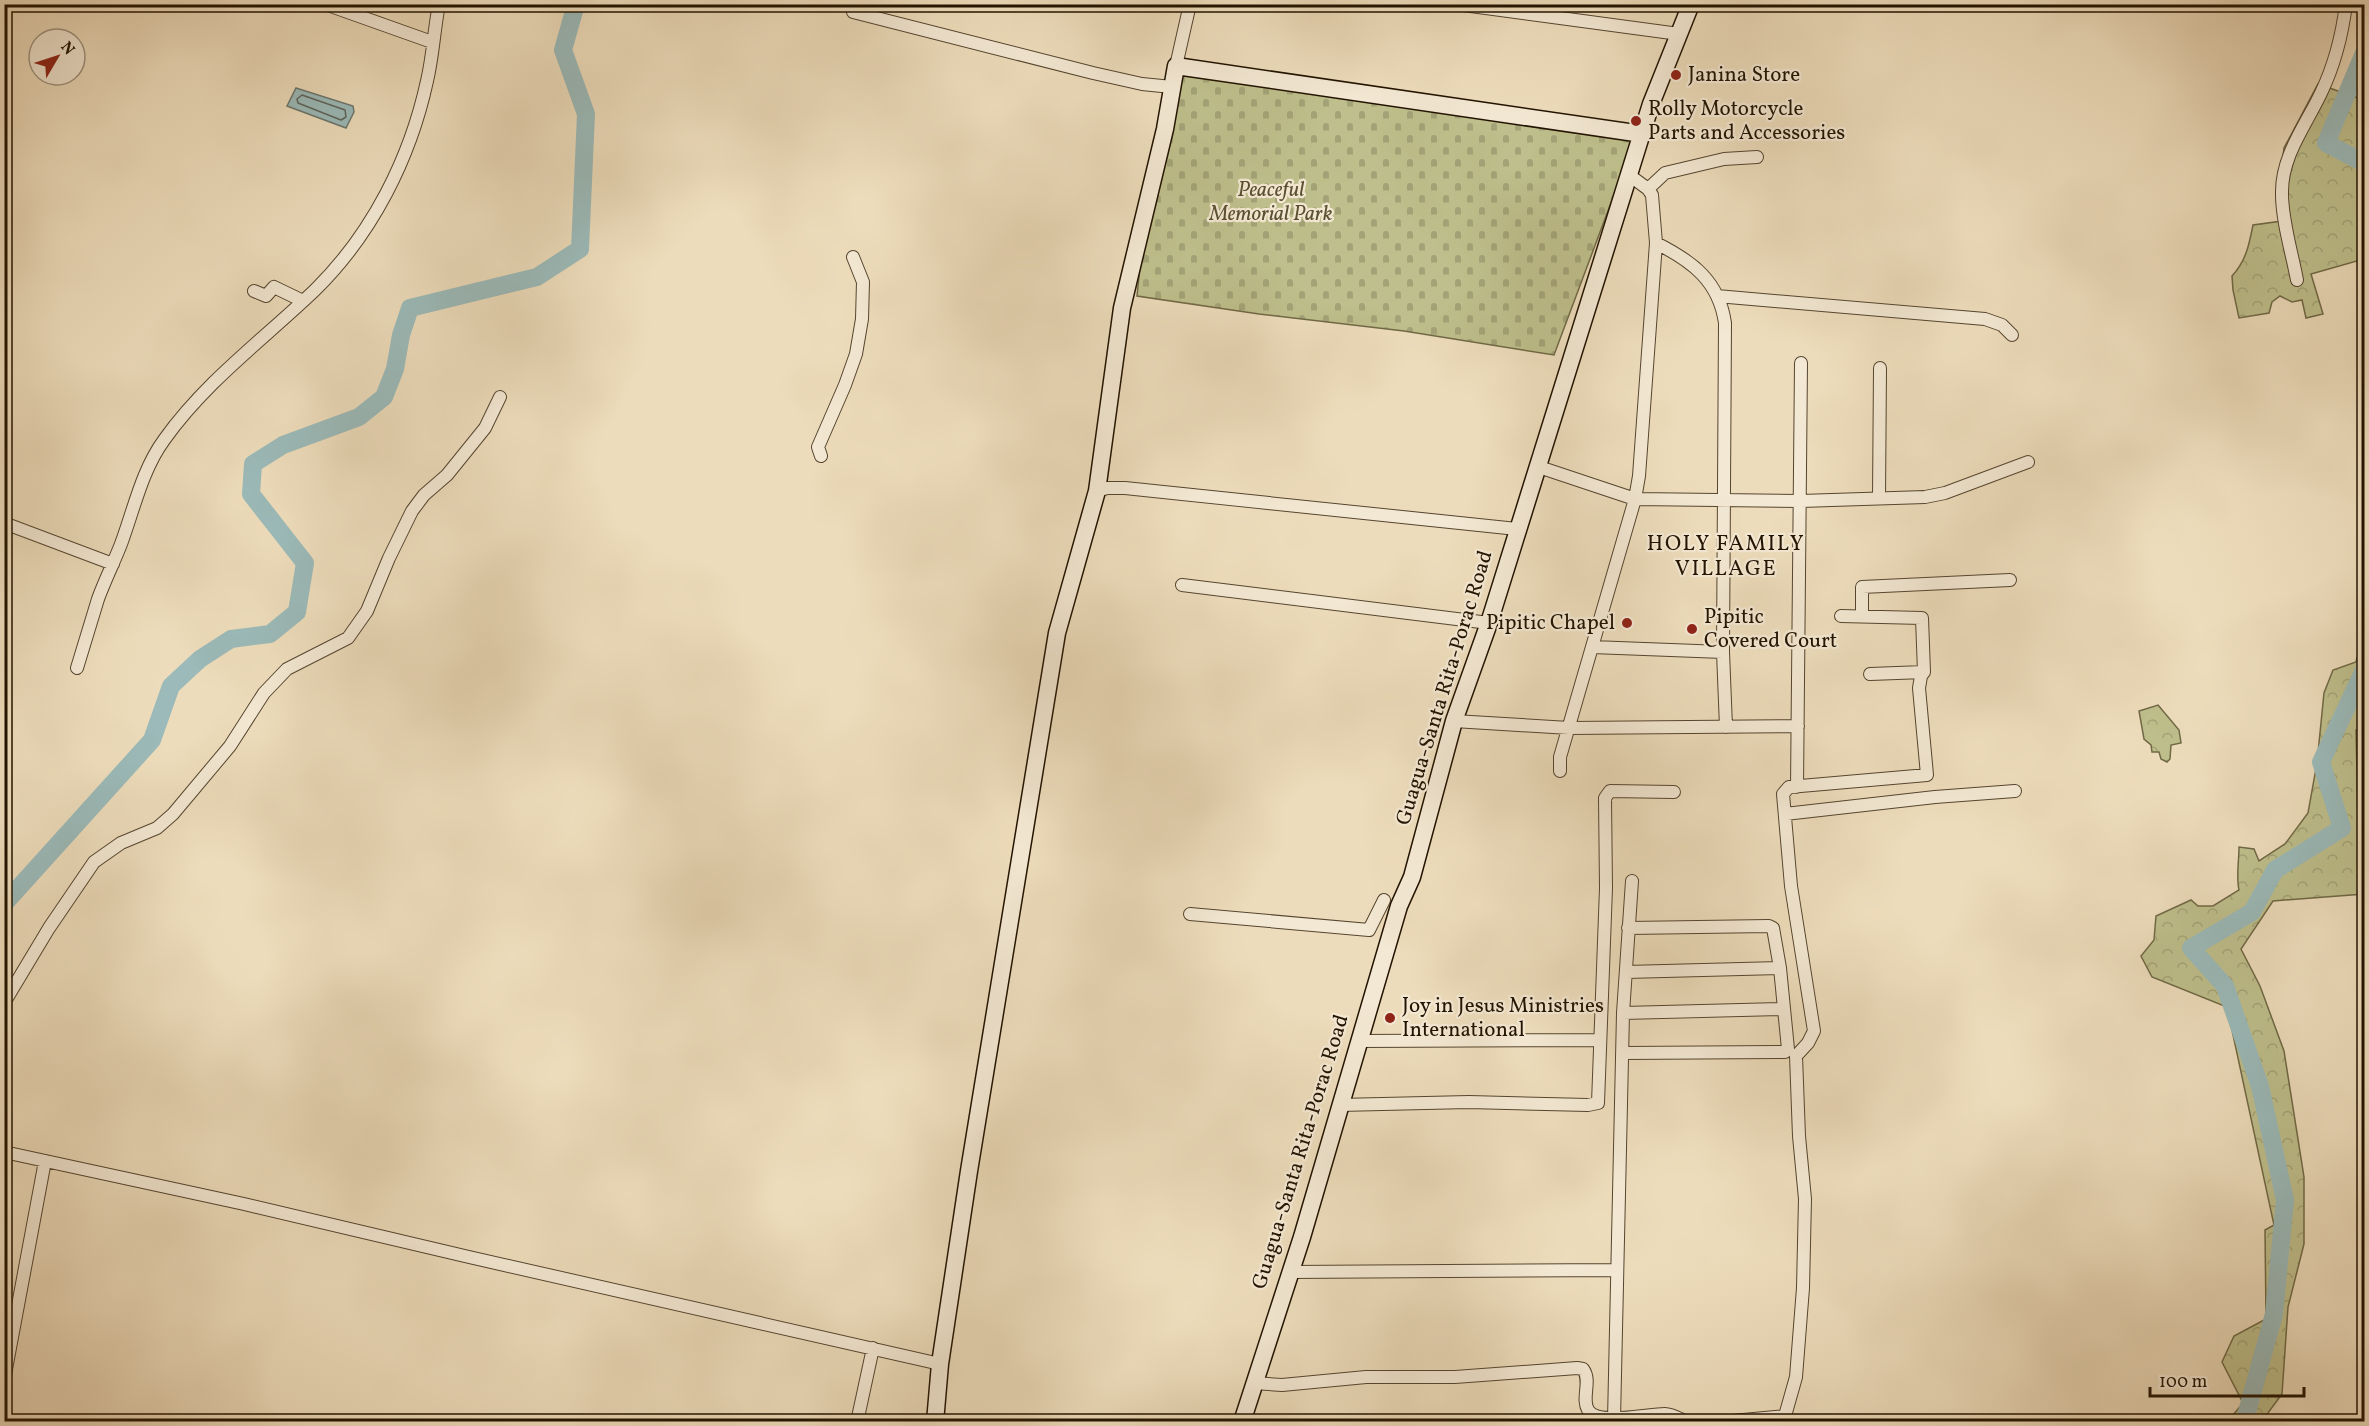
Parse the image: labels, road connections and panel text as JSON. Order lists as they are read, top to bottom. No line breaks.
{"streets":{"street":["Guagua-Santa Rita-Porac Road"]},"districts":["HOLY FAMILY VILLAGE"],"parks":["Peaceful Memorial Park"],"places":["Janina Store","Rolly Motorcycle Parts and Accessories","Pipitic Chapel","Pipitic Covered Court","Joy in Jesus Ministries International"],"scale_bar":"100 m","north":"top right"}
